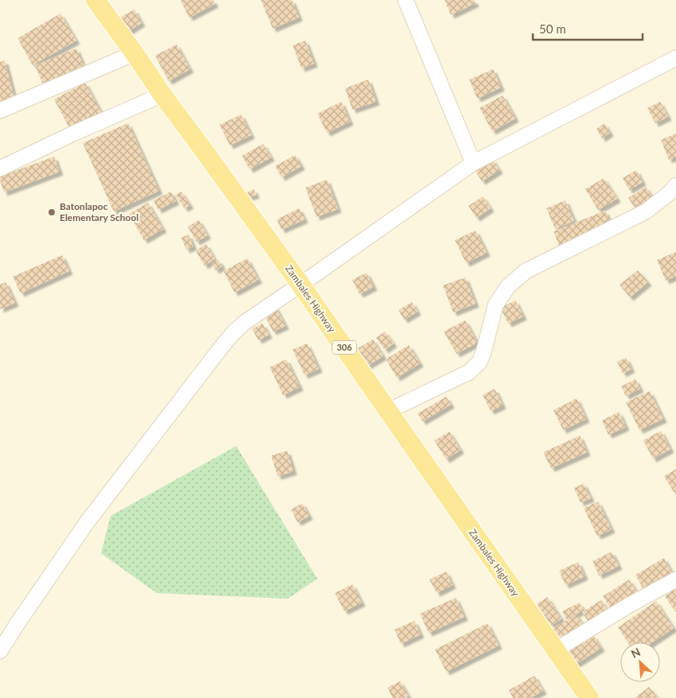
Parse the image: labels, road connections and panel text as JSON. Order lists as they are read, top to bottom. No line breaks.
{"streets":{"main road":["Zambales Highway","306"]},"places":["Batonlapoc Elementary School"],"scale_bar":"50 m","north":"top left"}
